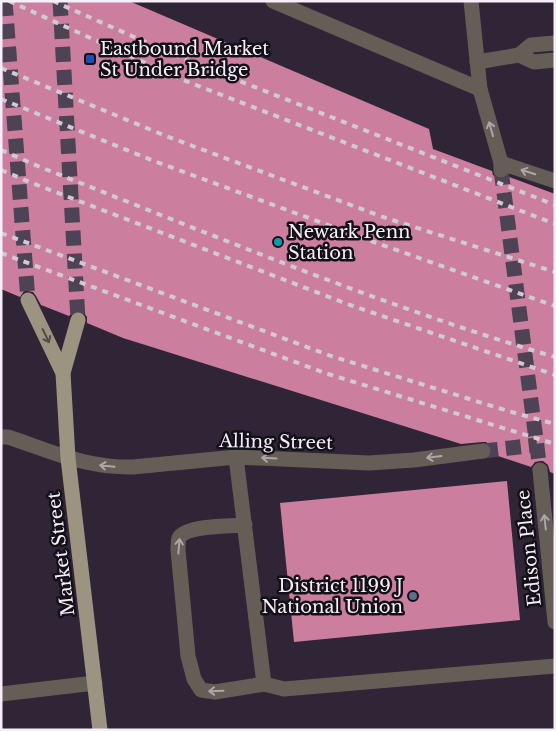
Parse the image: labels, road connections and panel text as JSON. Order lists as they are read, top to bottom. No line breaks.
{"streets":{"main road":["Market Street"],"street":["Alling Street","Edison Place"]},"crossings":[["Alling Street","Market Street"]],"one_way":["Alling Street","Edison Place"],"places":{"transit":["Eastbound Market St Under Bridge"],"other":["Newark Penn Station","District 1199 J National Union"]}}
